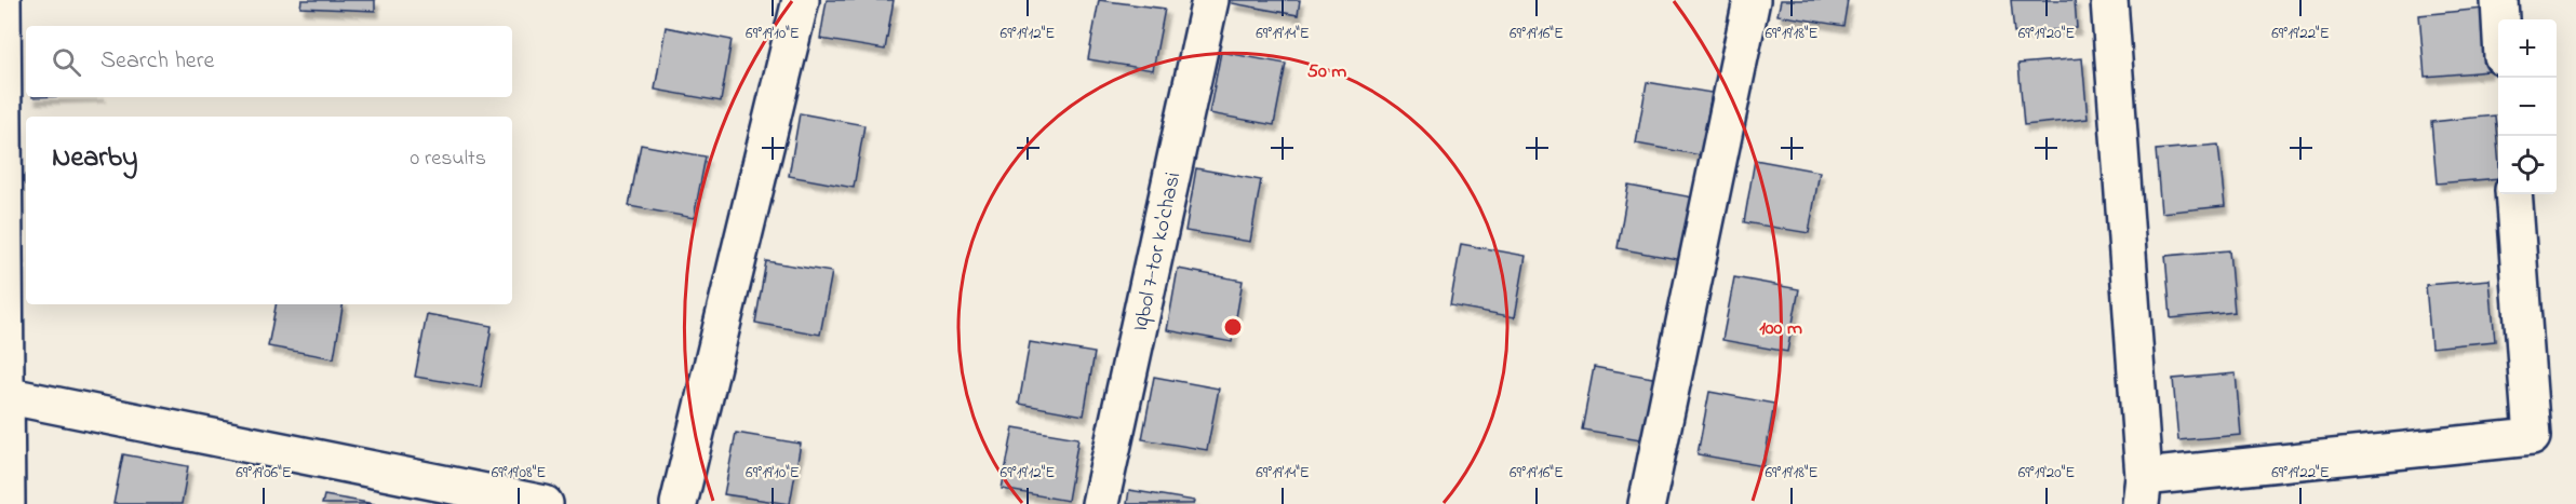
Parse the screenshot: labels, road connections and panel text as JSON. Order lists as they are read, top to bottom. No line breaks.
{"streets":{"street":["Iqbol 7-tor ko'chasi"]},"page":{"map_buttons":["+","−"],"search":"Search here","heading":["Nearby","0 results"]},"coordinates":["69°19'10\"E","69°19'12\"E","69°19'14\"E","69°19'16\"E","69°19'18\"E","69°19'20\"E","69°19'22\"E","69°19'06\"E","69°19'08\"E"],"rings":["50 m","100 m"]}
